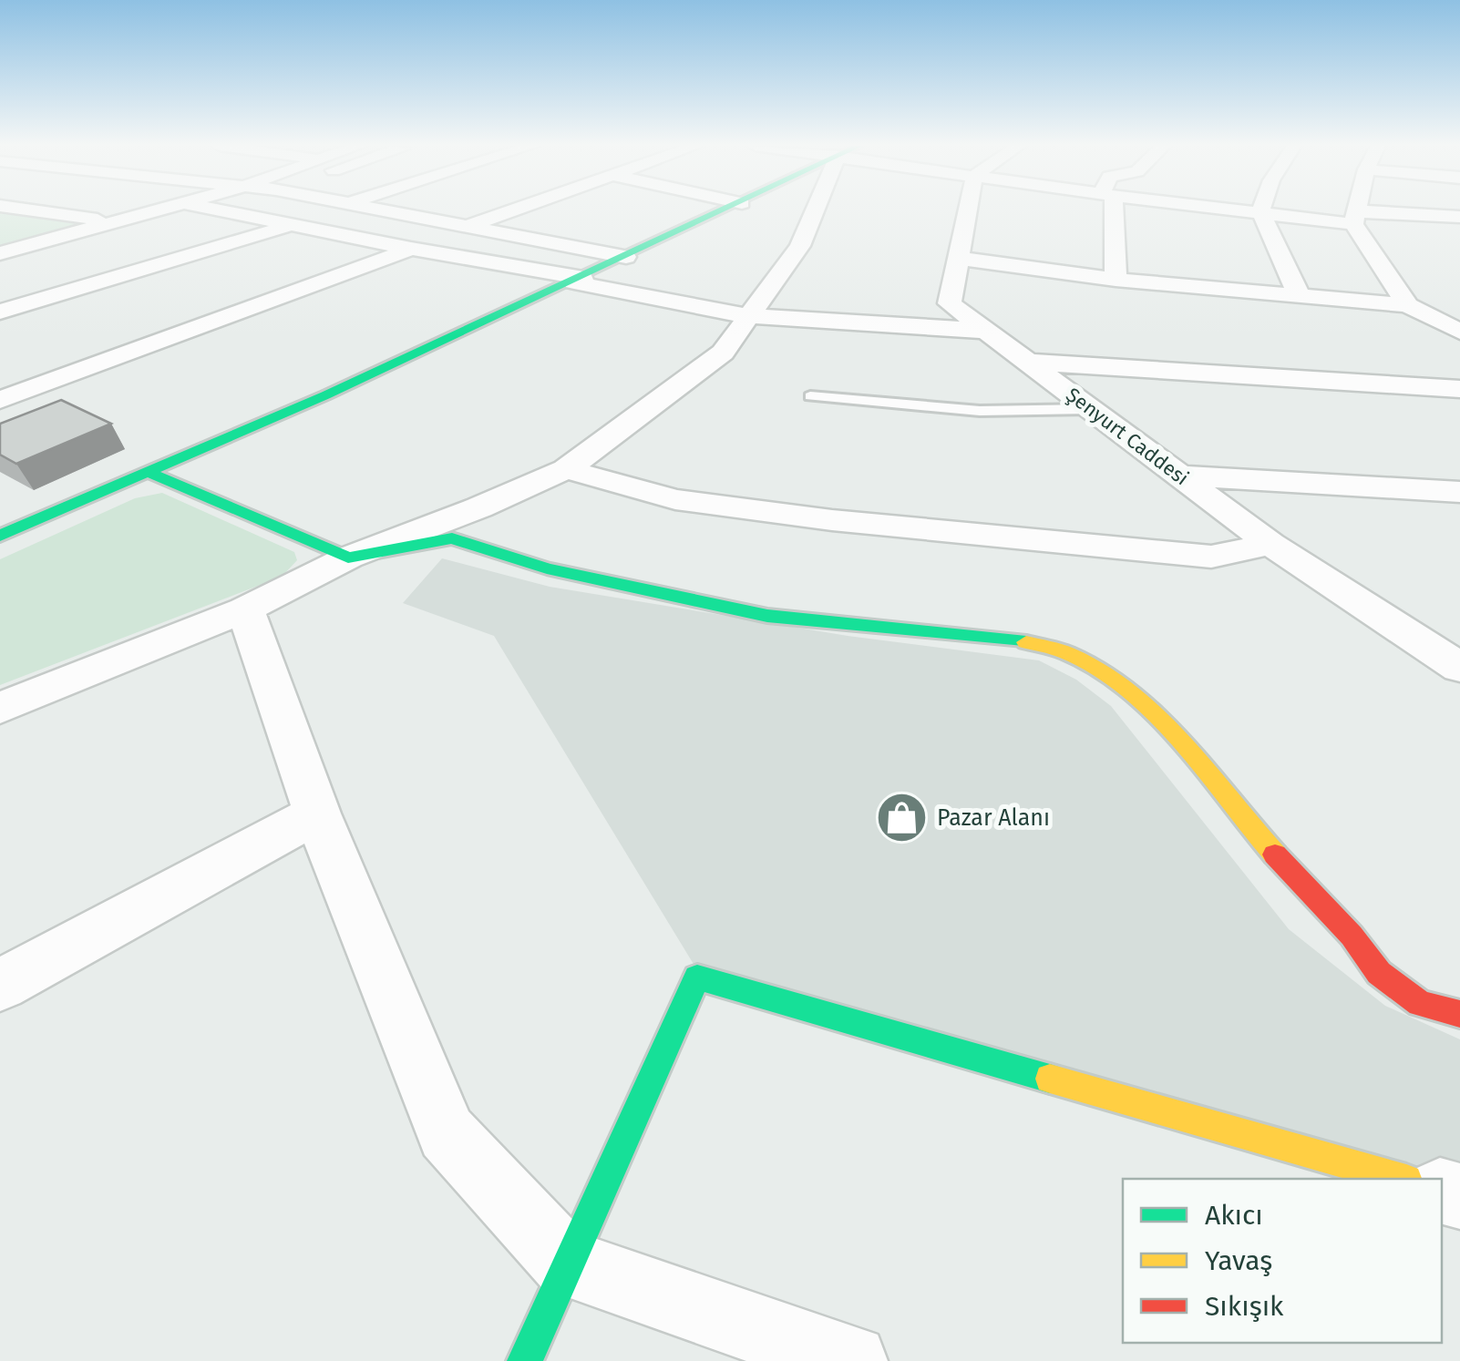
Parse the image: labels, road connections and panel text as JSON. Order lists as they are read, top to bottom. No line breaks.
{"streets":{"street":["Şenyurt Caddesi"]},"places":{"shop":["Pazar Alanı"]},"legend":["Akıcı","Yavaş","Sıkışık"]}
